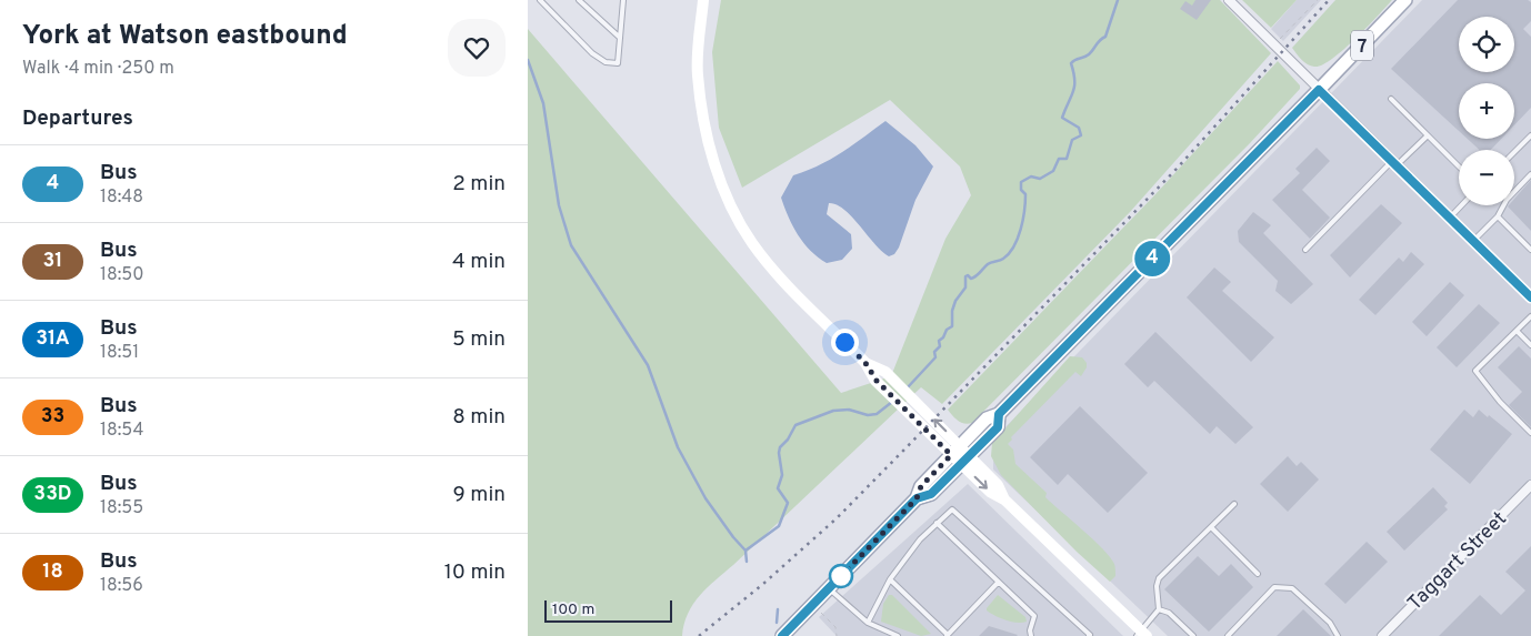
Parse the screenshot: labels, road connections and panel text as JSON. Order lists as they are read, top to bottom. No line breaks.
{"streets":{"main road":["7"],"street":["Taggart Street"]},"lines":["bus line 4"],"scale_bar":"100 m","page":{"heading":[["York at Watson eastbound","Walk · 4 min · 250 m"],"Departures"],"on_map":"4","map_buttons":["+","−"],"list":[{"mark":"4","name":"Bus","note":"18:48","value":"2 min"},{"mark":"31","name":"Bus","note":"18:50","value":"4 min"},{"mark":"31A","name":"Bus","note":"18:51","value":"5 min"},{"mark":"33","name":"Bus","note":"18:54","value":"8 min"},{"mark":"33D","name":"Bus","note":"18:55","value":"9 min"},{"mark":"18","name":"Bus","note":"18:56","value":"10 min"}],"scale":"100 m"}}
